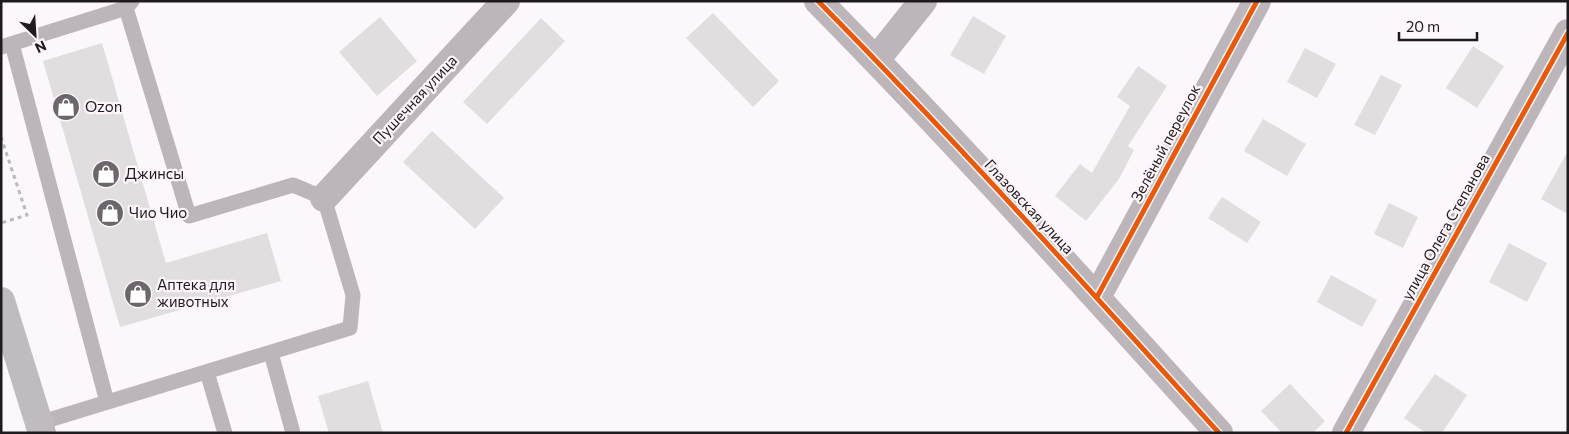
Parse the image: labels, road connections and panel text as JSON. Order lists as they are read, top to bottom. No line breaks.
{"streets":{"street":["Пушечная улица","Зелёный переулок","Глазовская улица","улица Олега Степанова"]},"crossings":[["Зелёный переулок","Глазовская улица"]],"places":{"shop":["Ozon","Джинсы","Чио Чио","Аптека для животных"]},"scale_bar":"20 m","north":"bottom right"}
